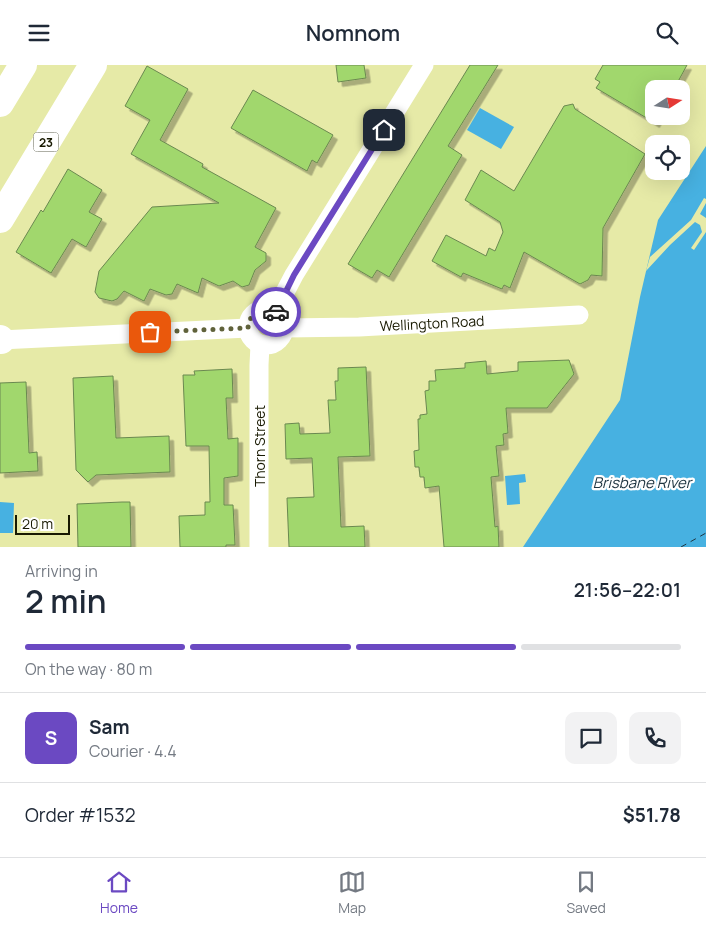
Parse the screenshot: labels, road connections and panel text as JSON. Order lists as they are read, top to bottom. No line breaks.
{"streets":{"main road":["23"],"street":["Wellington Road","Thorn Street"]},"crossings":[["Wellington Road","Thorn Street"]],"water":["Brisbane River"],"scale_bar":"20 m","north":"right","page":{"header":"Nomnom","scale":"20 m","heading":["2 min","Arriving in","21:56–22:01"],"panel":["Sam","Courier · 4.4","Order #1532","$51.78"],"bar":"On the way · 80 m","round":"S","tabs":["Home","Map","Saved"]}}
